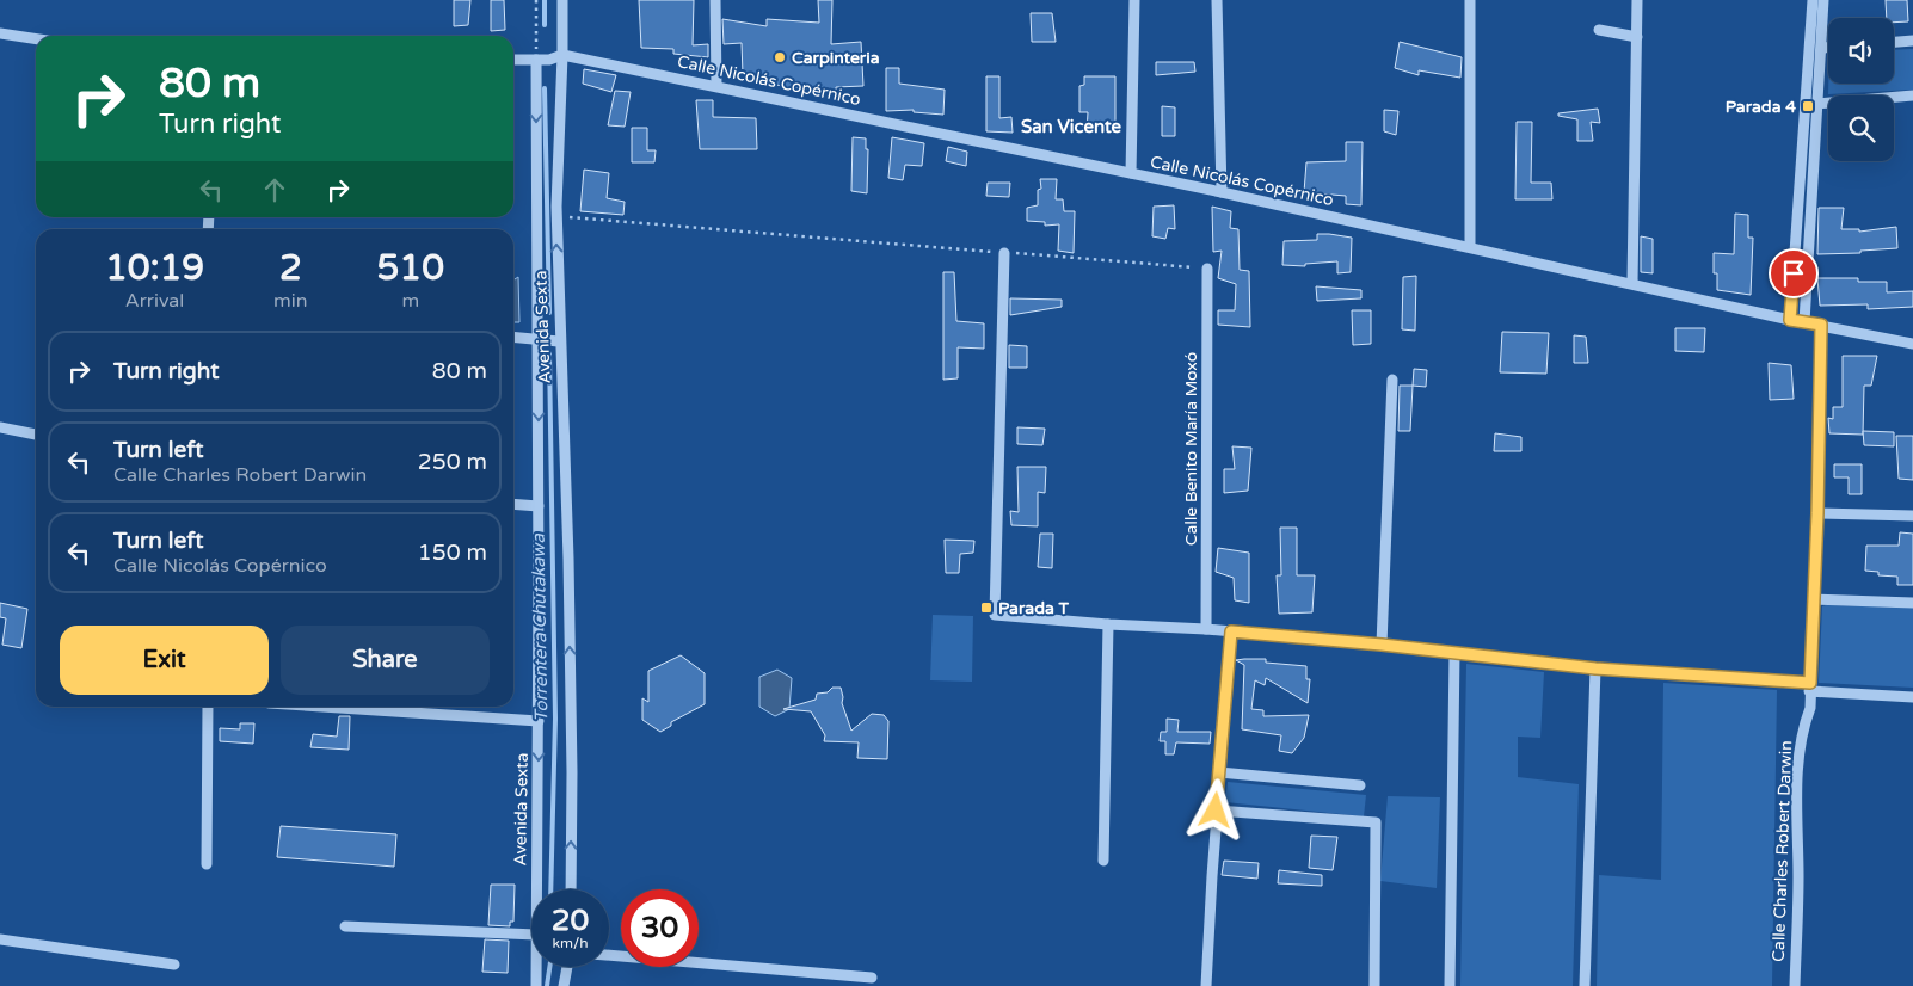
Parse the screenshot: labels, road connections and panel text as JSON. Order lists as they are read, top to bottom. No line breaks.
{"streets":{"street":["Calle Nicolás Copérnico","Avenida Sexta","Calle Benito María Moxó","Calle Charles Robert Darwin"]},"crossings":[["Calle Nicolás Copérnico","Avenida Sexta"],["Calle Nicolás Copérnico","Calle Charles Robert Darwin"]],"districts":["San Vicente"],"water":["Torrentera Chutakawa"],"places":{"other":["Carpinteria"],"transit":["Parada 4","Parada T"]},"page":{"turn":["80 m","Turn right"],"eta":["10:19","Arrival","2","min","510","m"],"list":[{"name":"Turn right","value":"80 m"},{"name":"Turn left","note":"Calle Charles Robert Darwin","value":"250 m"},{"name":"Turn left","note":"Calle Nicolás Copérnico","value":"150 m"}],"buttons":["Exit","Share"],"speed":"20 km/h","limit":"30"}}
